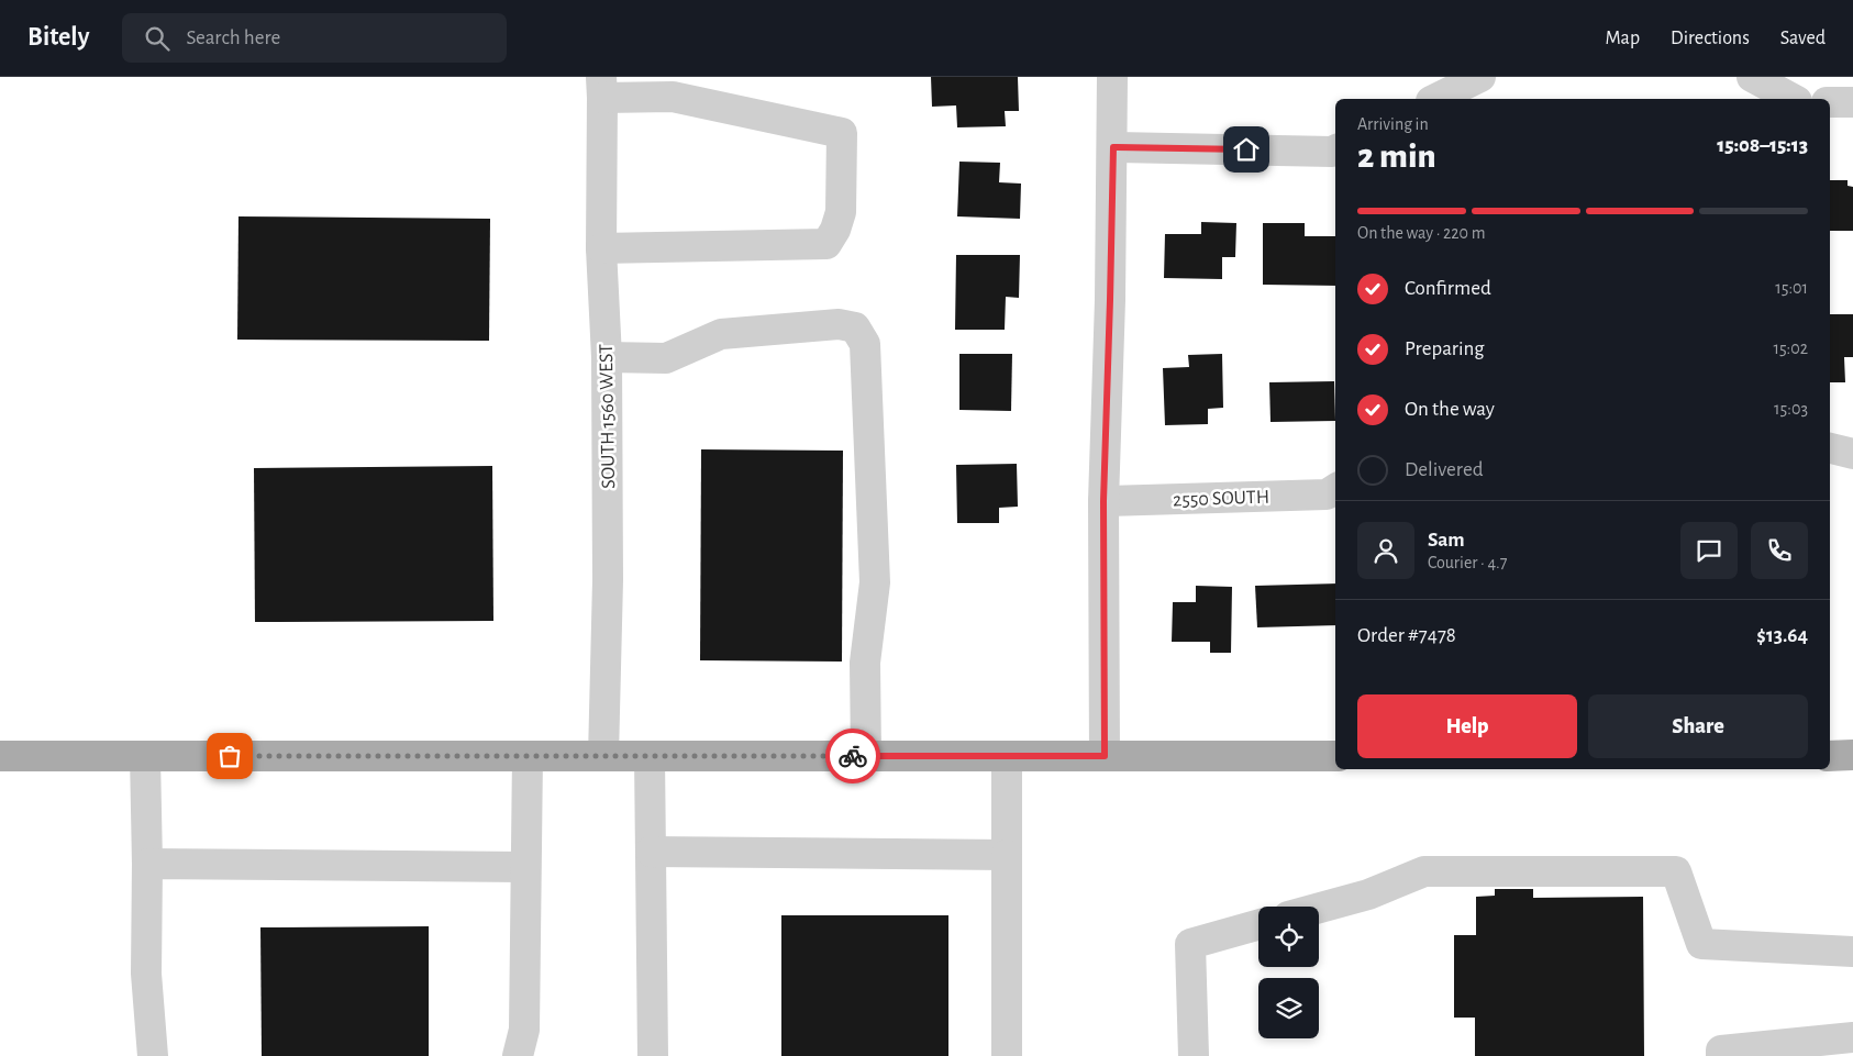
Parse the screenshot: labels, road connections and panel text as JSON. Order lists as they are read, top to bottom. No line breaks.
{"streets":{"street":["SOUTH 1560 WEST","2550 SOUTH"]},"page":{"header":"Bitely","search":"Search here","nav":["Map","Directions","Saved"],"heading":["2 min","Arriving in","15:08–15:13"],"panel":["Sam","Courier · 4.7","Order #7478","$13.64"],"bar":"On the way · 220 m","list":[["Confirmed","15:01"],["Preparing","15:02"],["On the way","15:03"],"Delivered"],"buttons":["Help","Share"]}}
